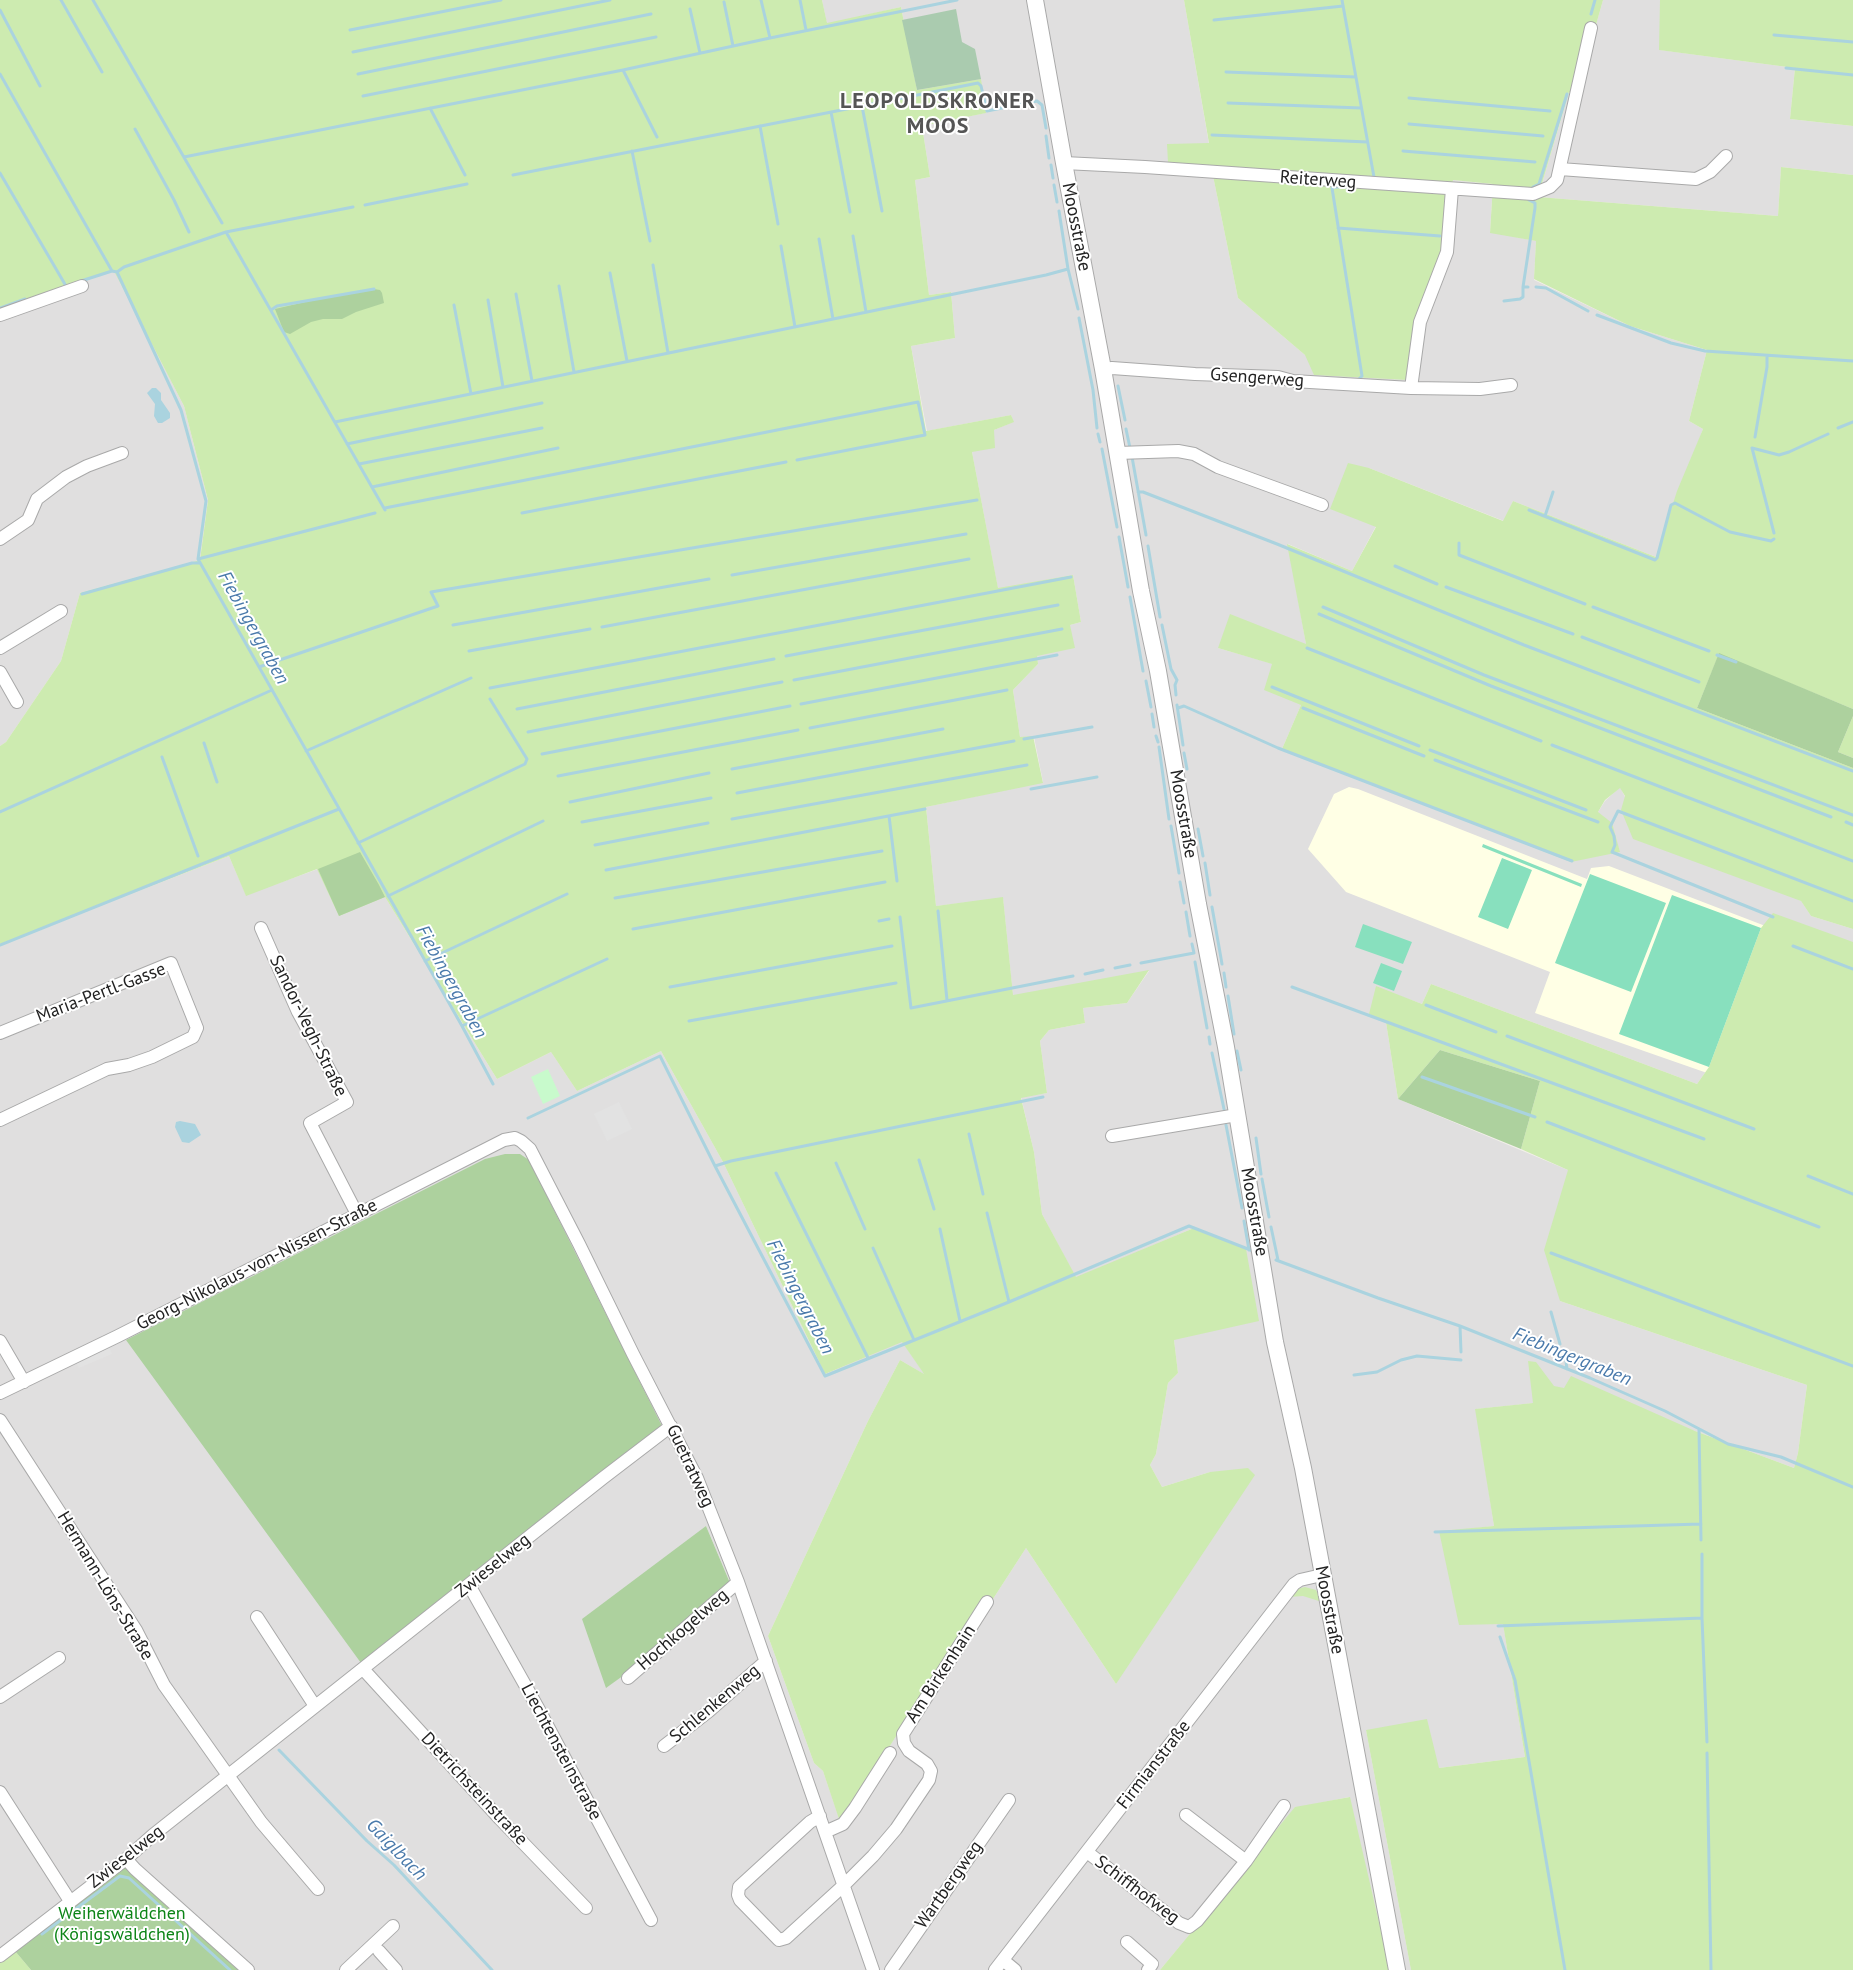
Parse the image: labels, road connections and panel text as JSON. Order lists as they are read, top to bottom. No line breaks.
{"streets":{"street":["Reiterweg","Moosstraße","Gsengerweg","Maria-Pertl-Gasse","Sandor-Vegh-Straße","Georg-Nikolaus-von-Nissen-Straße","Guetratweg","Zwieselweg","Hermann-Löns-Straße","Hochkogelweg","Am Birkenhain","Schlenkenweg","Liechtensteinstraße","Firmianstraße","Dietrichsteinstraße","Wartbergweg","Schiffhofweg"]},"crossings":[["Reiterweg","Moosstraße"],["Moosstraße","Gsengerweg"],["Moosstraße","Firmianstraße"],["Sandor-Vegh-Straße","Georg-Nikolaus-von-Nissen-Straße"],["Georg-Nikolaus-von-Nissen-Straße","Guetratweg"],["Guetratweg","Zwieselweg"],["Guetratweg","Hochkogelweg"],["Guetratweg","Am Birkenhain"],["Guetratweg","Schlenkenweg"],["Zwieselweg","Hermann-Löns-Straße"],["Zwieselweg","Liechtensteinstraße"],["Zwieselweg","Dietrichsteinstraße"],["Firmianstraße","Schiffhofweg"]],"districts":["LEOPOLDSKRONER MOOS"],"water":["Fiebingergraben","Gaiglbach"],"parks":["Weiherwäldchen (Königswäldchen)"]}
